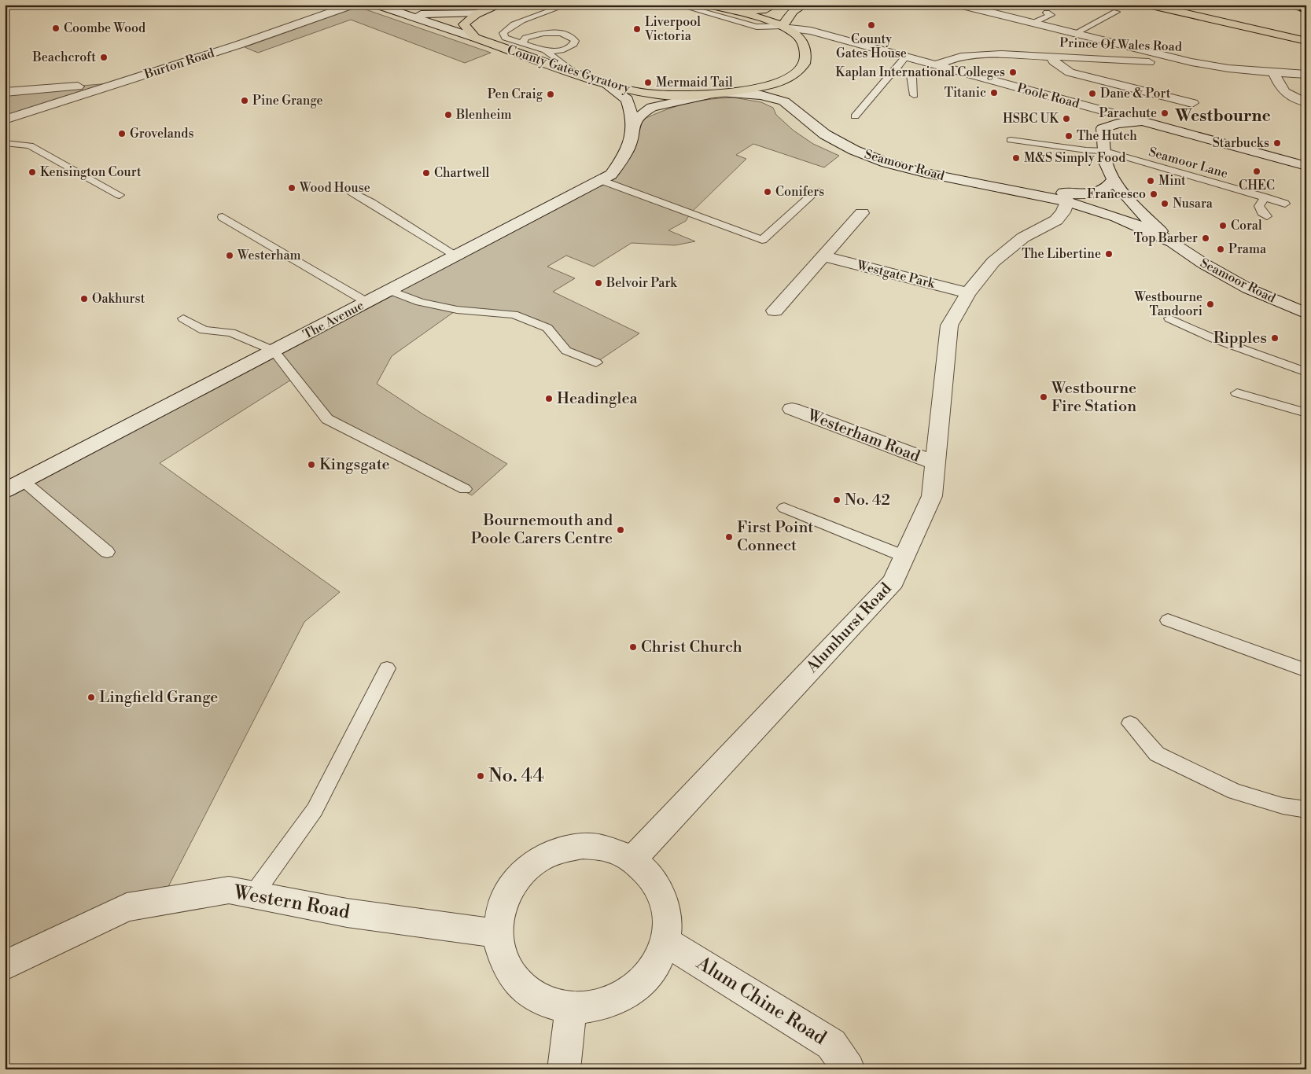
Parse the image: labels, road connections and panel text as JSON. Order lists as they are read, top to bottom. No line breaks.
{"streets":{"highway":["County Gates Gyratory"],"street":["Prince Of Wales Road","Burton Road","Poole Road","Seamoor Road","Westgate Park","The Avenue","Westerham Road","Alumhurst Road","Western Road","Alum Chine Road"],"lane":["Seamoor Lane"]},"crossings":[["Prince Of Wales Road","Poole Road"],["County Gates Gyratory","Poole Road"],["County Gates Gyratory","Seamoor Road"],["County Gates Gyratory","The Avenue"],["Seamoor Lane","Seamoor Road"],["Seamoor Road","Alumhurst Road"],["Westgate Park","Alumhurst Road"],["Westerham Road","Alumhurst Road"]],"districts":["Westbourne"],"places":["County Gates House","Coombe Wood","Liverpool Victoria","Beachcroft","Kaplan International Colleges","Mermaid Tail","Titanic","Dane & Port","Pen Craig","Pine Grange","Parachute","Blenheim","HSBC UK","Grovelands","The Hutch","Starbucks","M&S Simply Food","CHEC","Kensington Court","Chartwell","Mint","Wood House","Conifers","Francesco","Nusara","Coral","Top Barber","Prama","The Libertine","Westerham","Belvoir Park","Oakhurst","Westbourne Tandoori","Ripples","Westbourne Fire Station","Headinglea","Kingsgate","No. 42","Bournemouth and Poole Carers Centre","First Point Connect","Christ Church","Lingfield Grange","No. 44"]}
